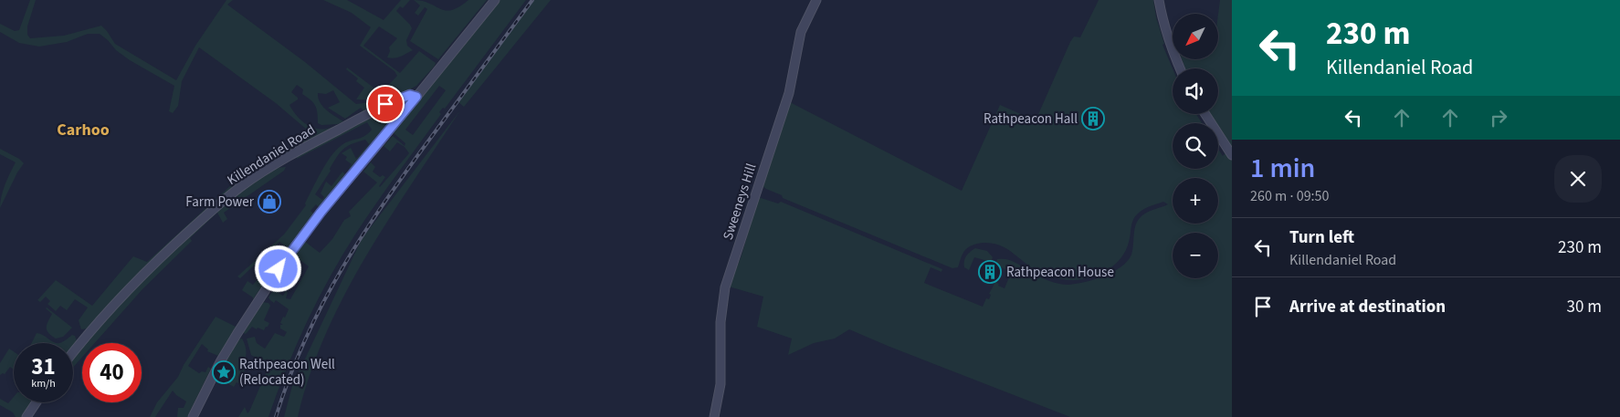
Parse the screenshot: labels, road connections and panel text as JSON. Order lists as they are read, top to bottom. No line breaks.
{"streets":{"street":["Killendaniel Road","Sweeneys Hill"]},"districts":["Carhoo"],"places":{"building":["Rathpeacon Hall","Rathpeacon House"],"shop":["Farm Power"],"place":["Rathpeacon Well (Relocated)"]},"north":"bottom left","page":{"turn":["230 m","Killendaniel Road"],"map_buttons":["+","−"],"heading":["1 min","260 m · 09:50"],"list":[{"name":"Turn left","note":"Killendaniel Road","value":"230 m"},{"name":"Arrive at destination","value":"30 m"}],"speed":"31 km/h","limit":"40"}}
